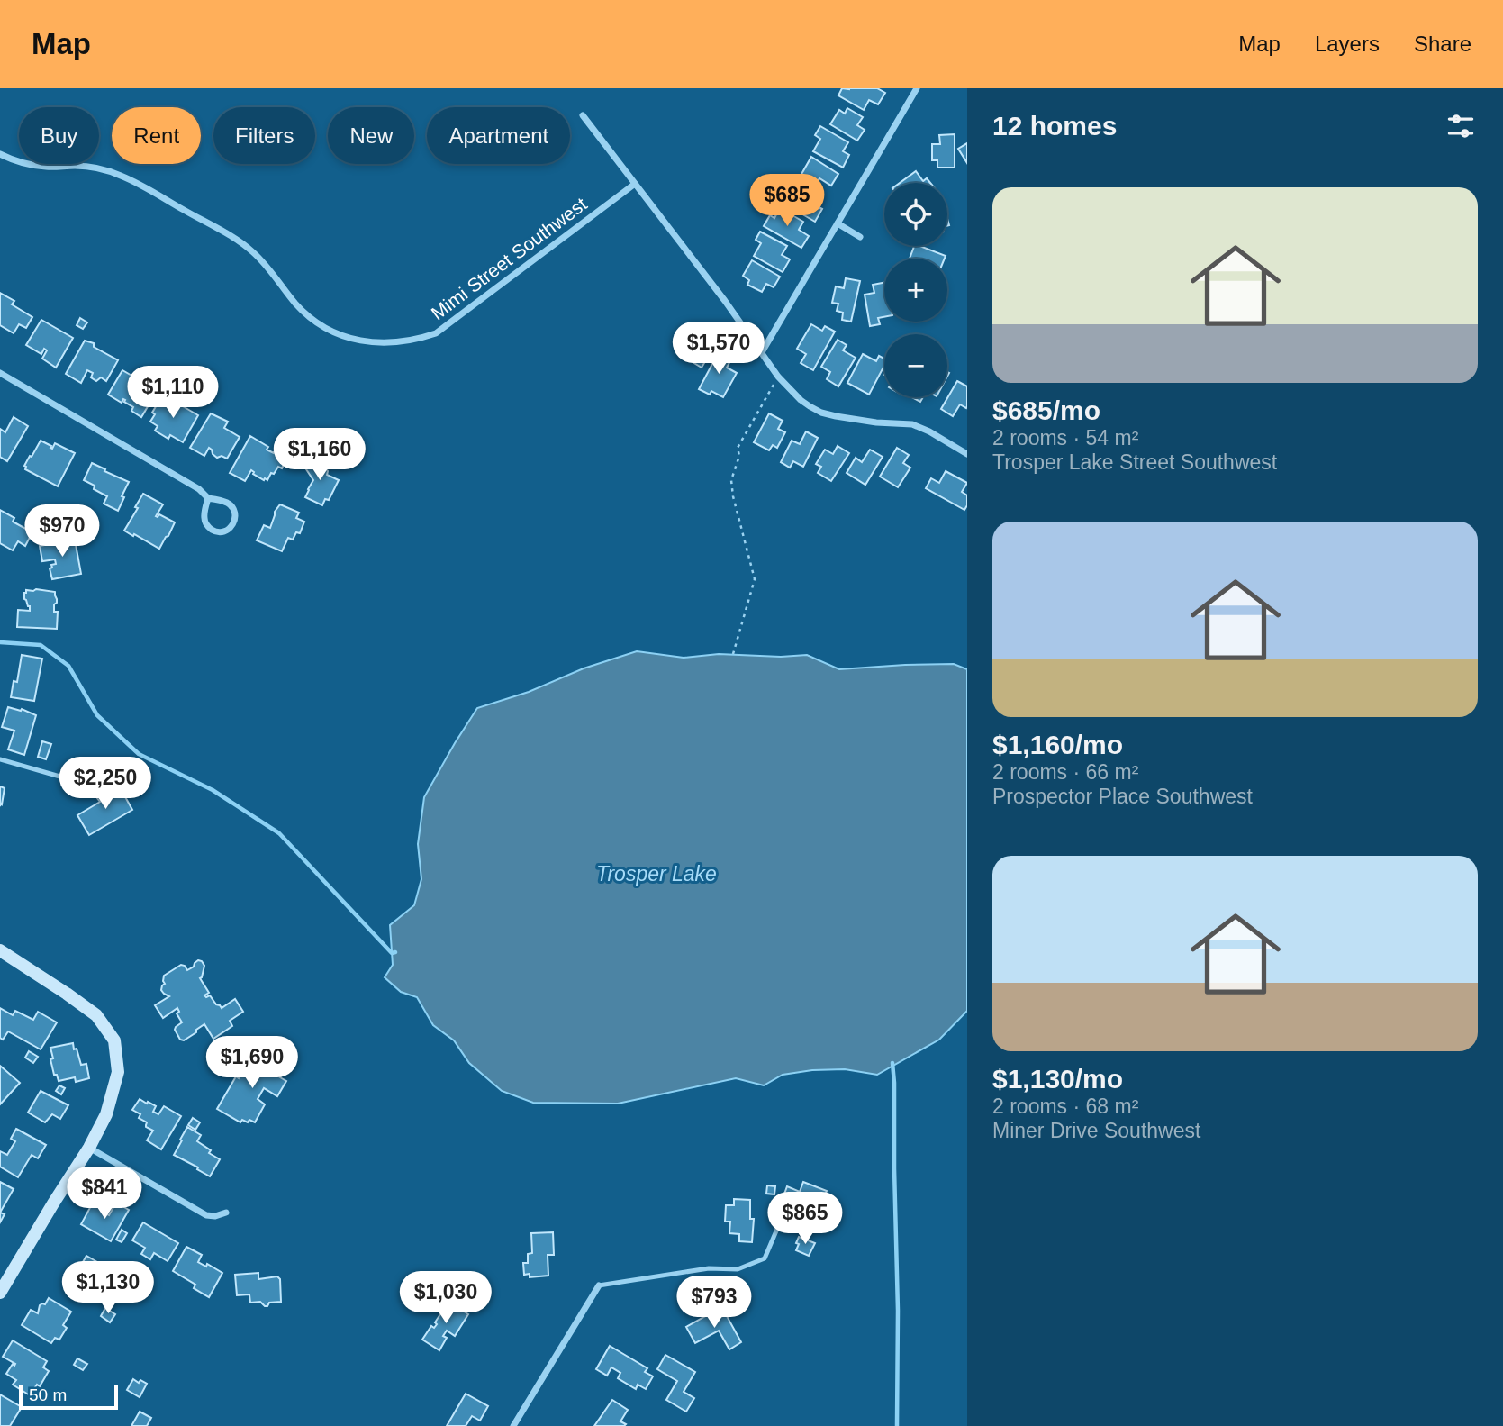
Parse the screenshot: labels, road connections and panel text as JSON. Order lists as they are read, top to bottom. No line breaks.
{"streets":{"street":["Mimi Street Southwest"]},"water":["Trosper Lake"],"scale_bar":"50 m","page":{"header":"Map","nav":["Map","Layers","Share"],"heading":"12 homes","chip":["Buy","Rent","Filters","New","Apartment"],"list":[{"name":"$685/mo","note":"2 rooms · 54 m² · Trosper Lake Street Southwest"},{"name":"$1,160/mo","note":"2 rooms · 66 m² · Prospector Place Southwest"},{"name":"$1,130/mo","note":"2 rooms · 68 m² · Miner Drive Southwest"}],"price":["$685","$1,570","$1,110","$1,160","$970","$2,250","$1,690","$841","$865","$1,130","$1,030","$793"],"map_buttons":["+","−"],"scale":"50 m"}}
